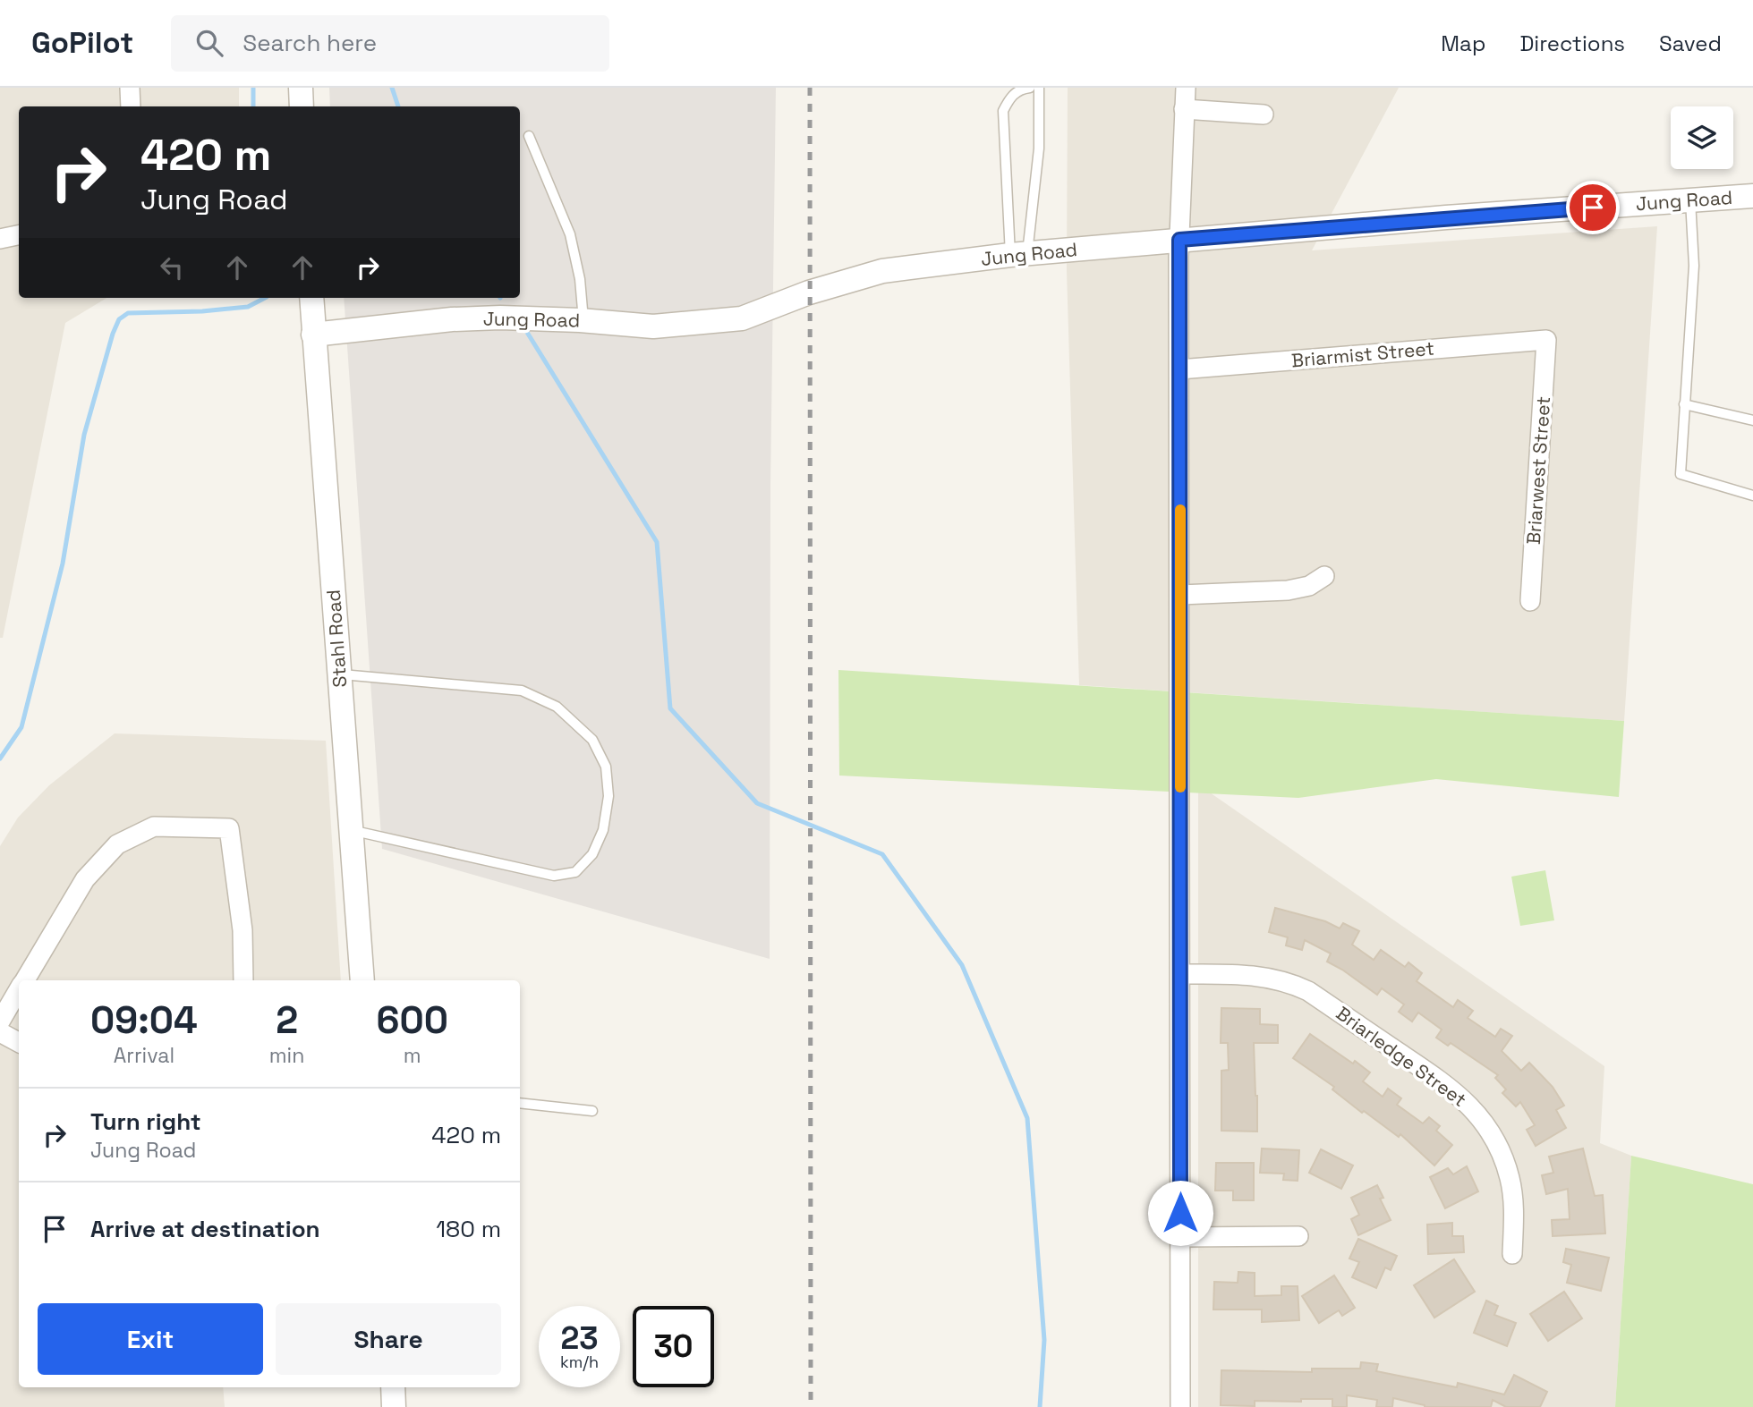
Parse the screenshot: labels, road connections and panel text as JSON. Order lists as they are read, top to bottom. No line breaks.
{"streets":{"street":["Jung Road","Briarmist Street","Briarwest Street","Stahl Road","Briarledge Street"]},"crossings":[["Jung Road","Stahl Road"],["Briarmist Street","Briarwest Street"]],"page":{"header":"GoPilot","search":"Search here","nav":["Map","Directions","Saved"],"turn":["420 m","Jung Road"],"eta":["09:04","Arrival","2","min","600","m"],"list":[{"name":"Turn right","note":"Jung Road","value":"420 m"},{"name":"Arrive at destination","value":"180 m"}],"buttons":["Exit","Share"],"speed":"23 km/h","limit":"30"}}
